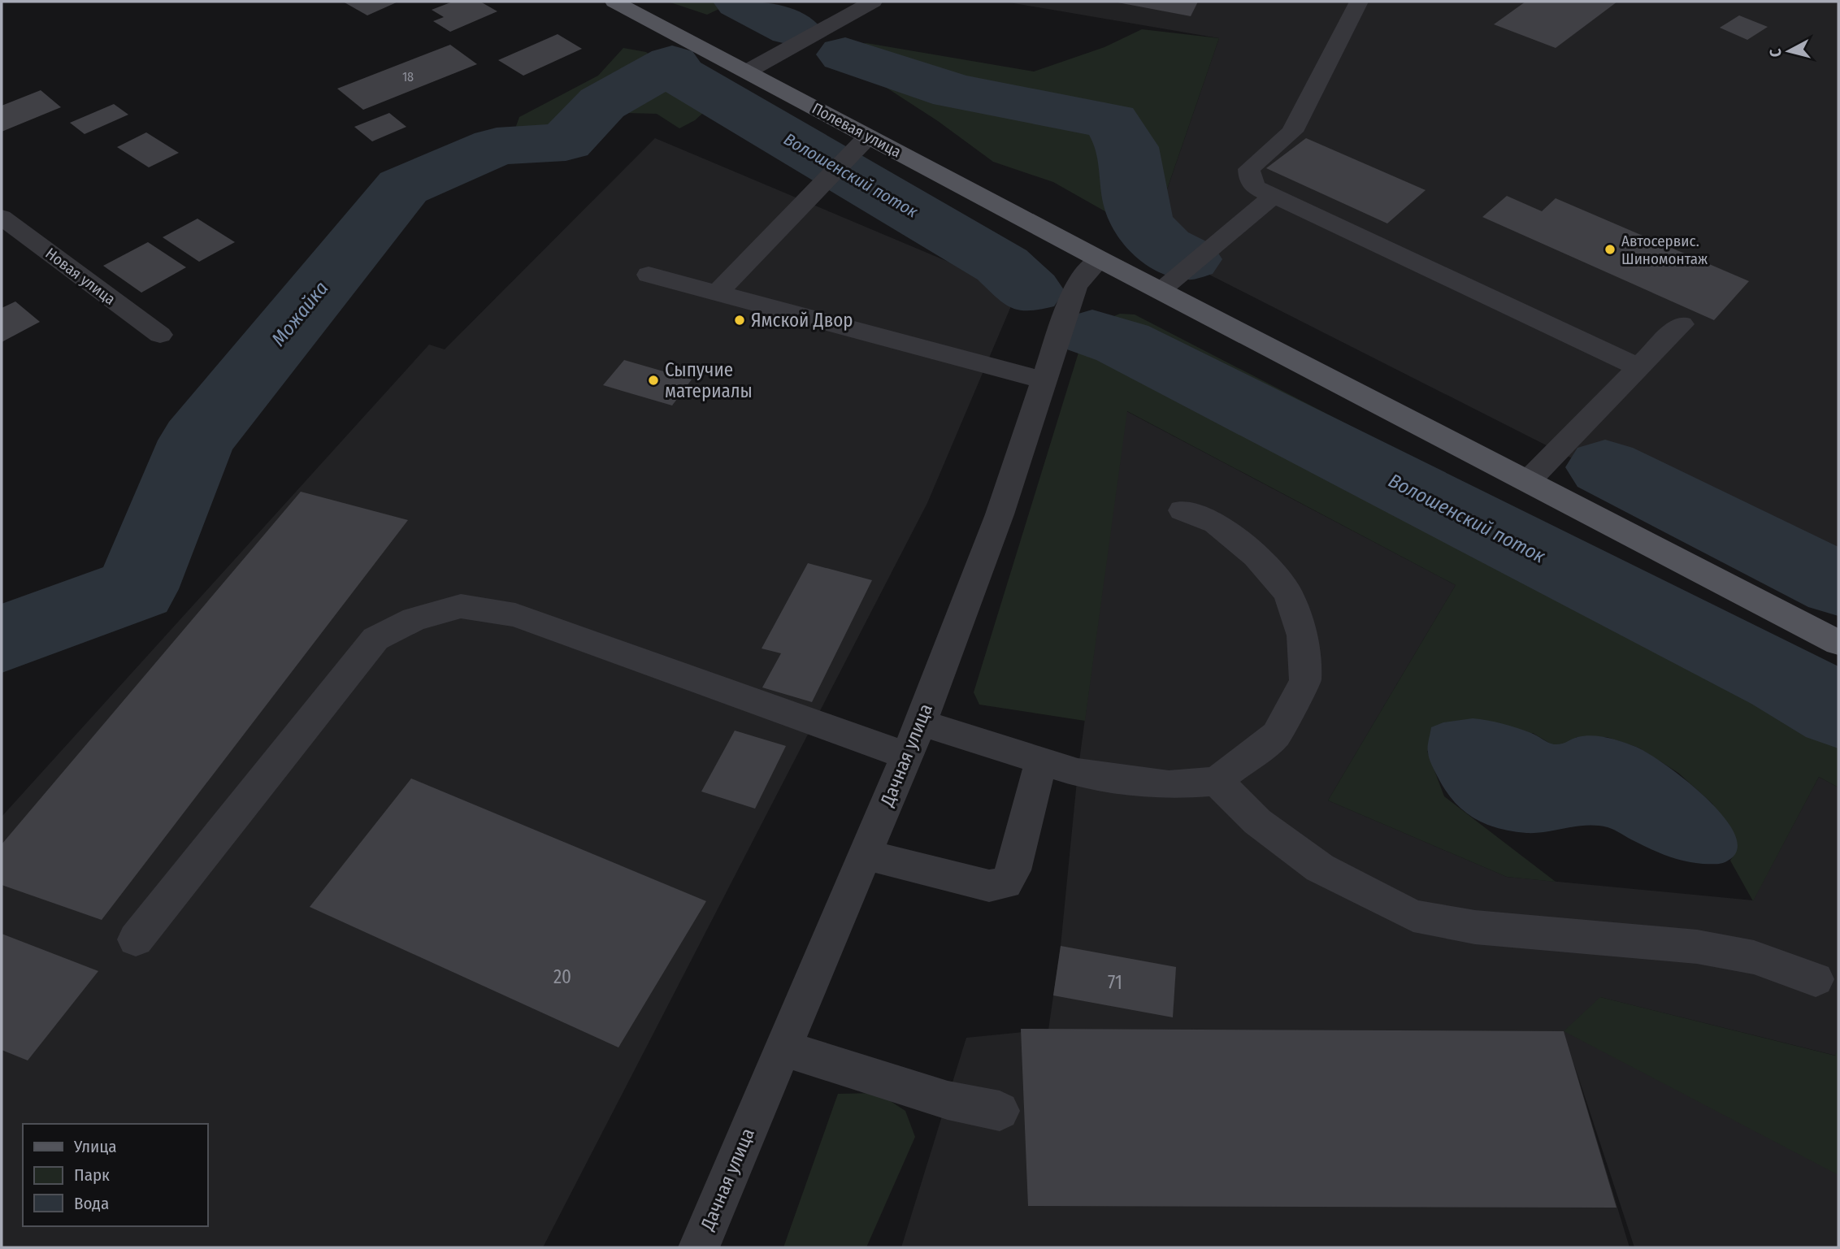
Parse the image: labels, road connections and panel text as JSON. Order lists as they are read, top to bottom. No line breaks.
{"streets":{"main road":["Полевая улица"],"street":["Новая улица","Дачная улица"]},"crossings":[["Полевая улица","Дачная улица"]],"water":["Волошенский поток","Можайка"],"places":["Автосервис. Шиномонтаж","Ямской Двор","Сыпучие материалы"],"house_numbers":["18","20","71"],"legend":["Улица","Парк","Вода"],"north":"left"}
